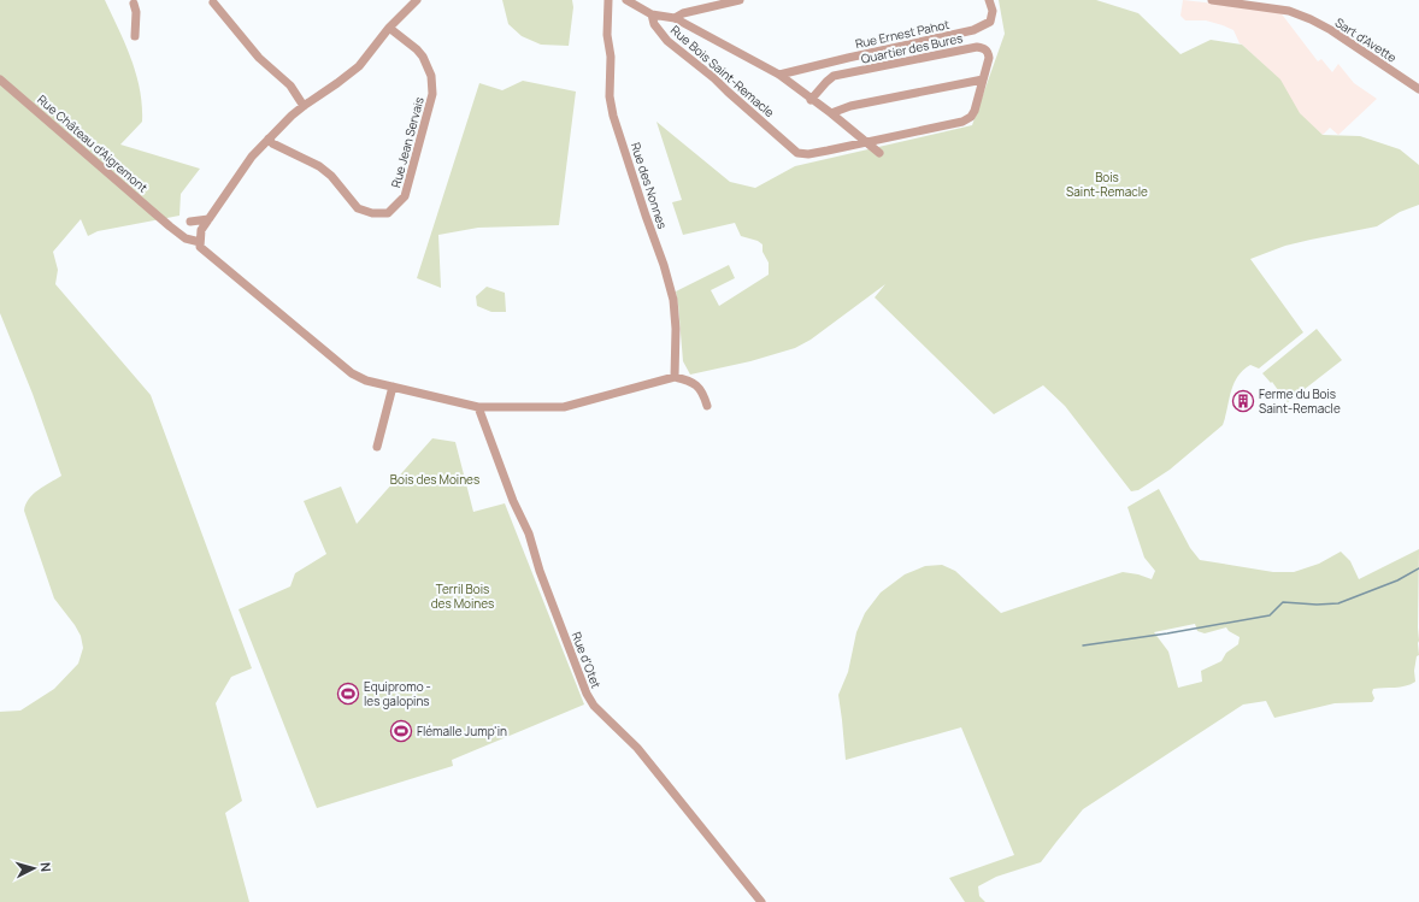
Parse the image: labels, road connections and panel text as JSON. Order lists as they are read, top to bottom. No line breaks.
{"streets":{"street":["Rue Ernest Pahot","Sart d'Avette","Quartier des Bures","Rue Bois Saint-Remacle","Rue Jean Servais","Rue Château d'Aigremont","Rue des Nonnes","Rue d'Otet"]},"parks":["Bois Saint-Remacle","Bois des Moines","Terril Bois des Moines"],"places":{"building":["Ferme du Bois Saint-Remacle"],"sports":["Equipromo - les galopins","Flémalle Jump'in"]},"north":"right"}
